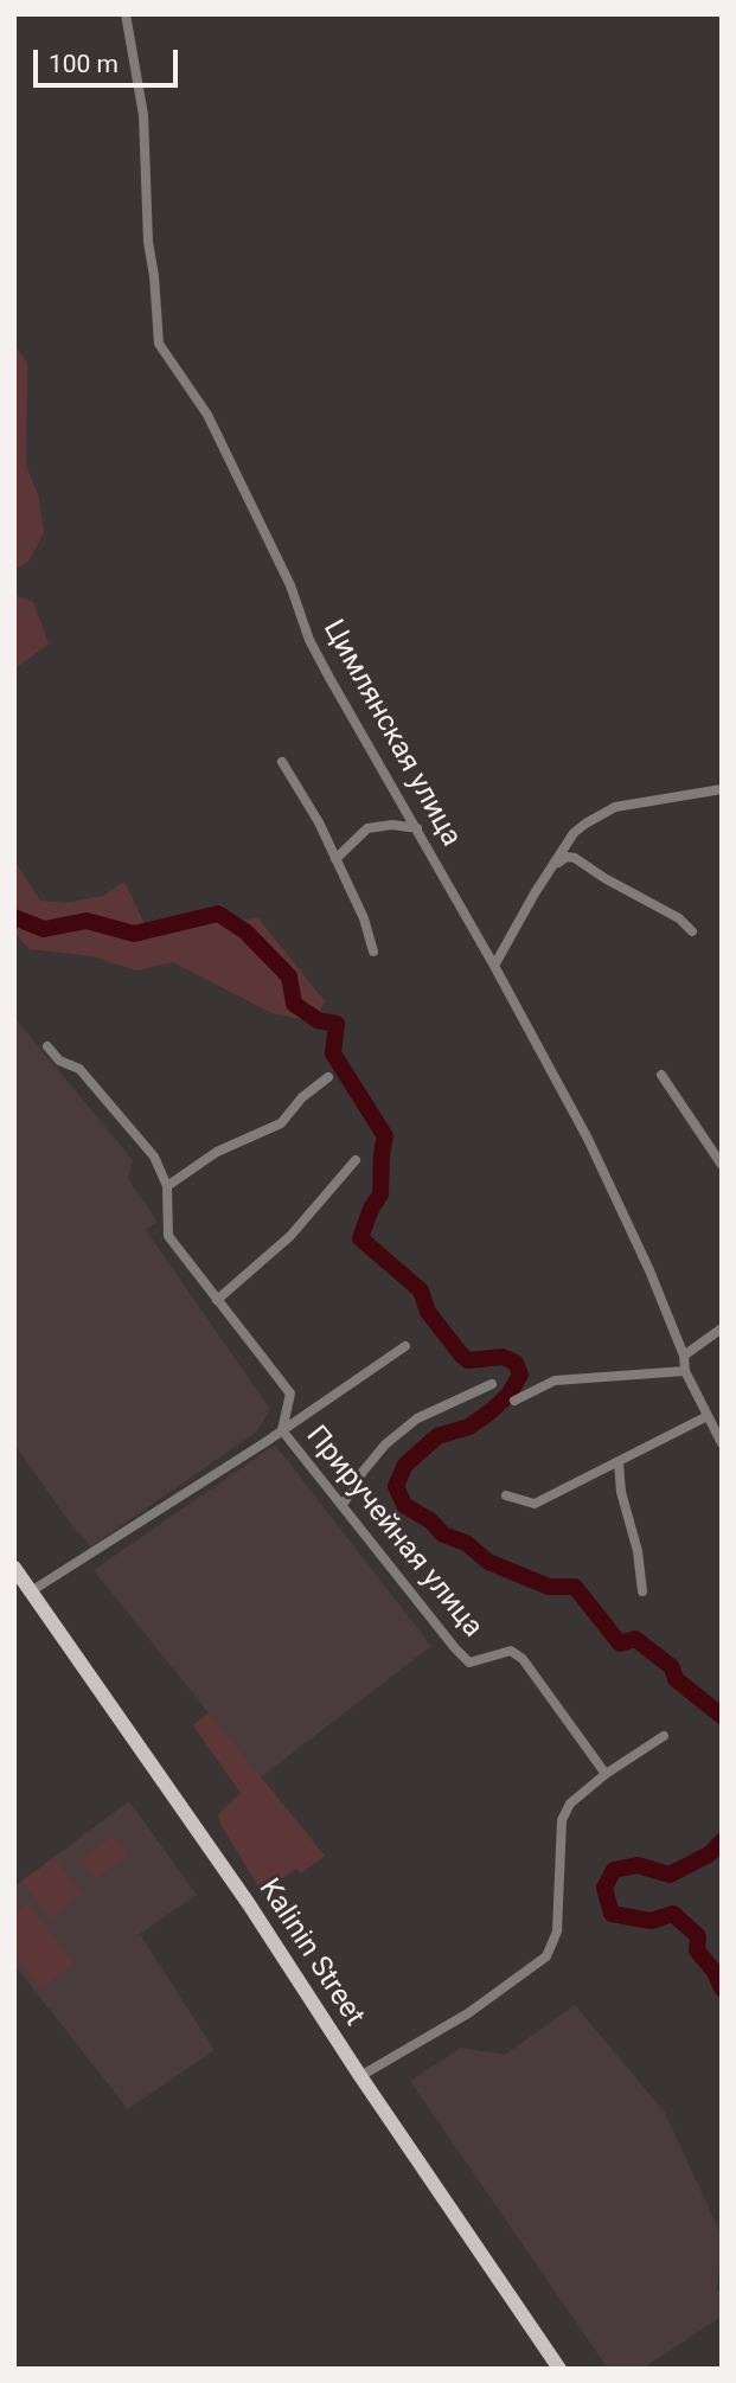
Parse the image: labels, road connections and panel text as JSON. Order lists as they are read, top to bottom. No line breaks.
{"streets":{"main road":["Kalinin Street"],"street":["Цимлянская улица","Приручейная улица"]},"scale_bar":"100 m"}
